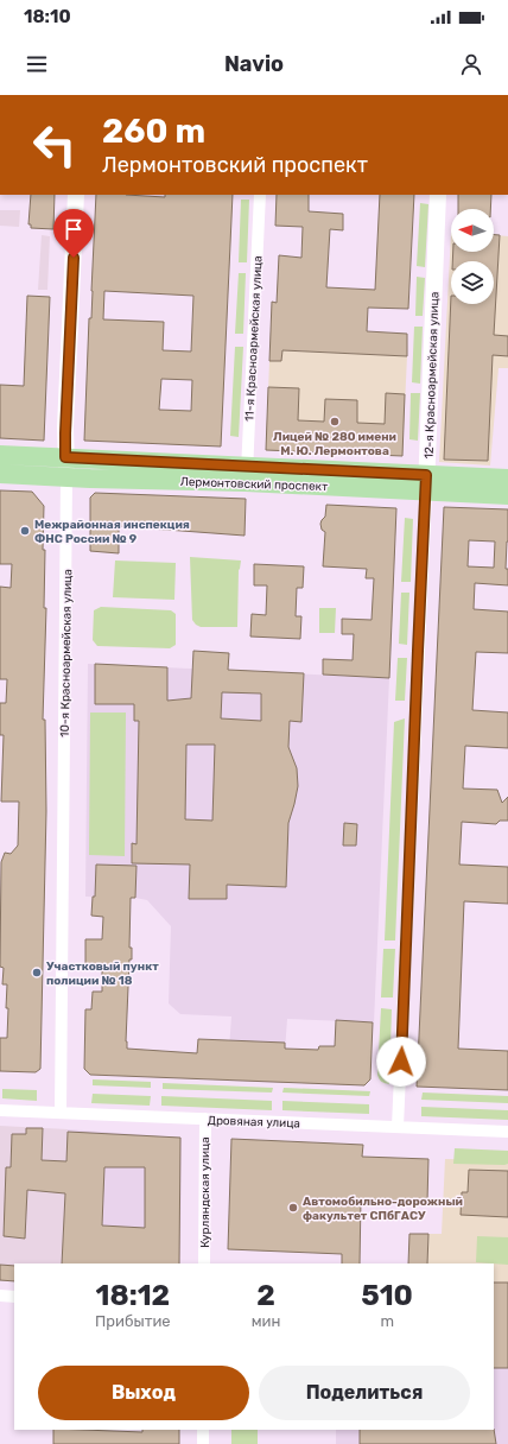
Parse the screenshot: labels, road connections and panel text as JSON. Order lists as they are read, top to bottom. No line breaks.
{"streets":{"main road":["Лермонтовский проспект"],"street":["11-я Красноармейская улица","12-я Красноармейская улица","10-я Красноармейская улица","Дровяная улица","Курляндская улица"]},"crossings":[["11-я Красноармейская улица","Лермонтовский проспект"],["12-я Красноармейская улица","Лермонтовский проспект"],["12-я Красноармейская улица","Дровяная улица"],["Лермонтовский проспект","10-я Красноармейская улица"],["10-я Красноармейская улица","Дровяная улица"],["Дровяная улица","Курляндская улица"]],"places":["Лицей № 280 имени М. Ю. Лермонтова","Межрайонная инспекция ФНС России № 9","Участковый пункт полиции № 18","Автомобильно-дорожный факультет СПбГАСУ"],"north":"left","page":{"status":"18:10","header":"Navio","turn":["260 m","Лермонтовский проспект"],"eta":["18:12","Прибытие","2","мин","510","m"],"buttons":["Выход","Поделиться"]}}
